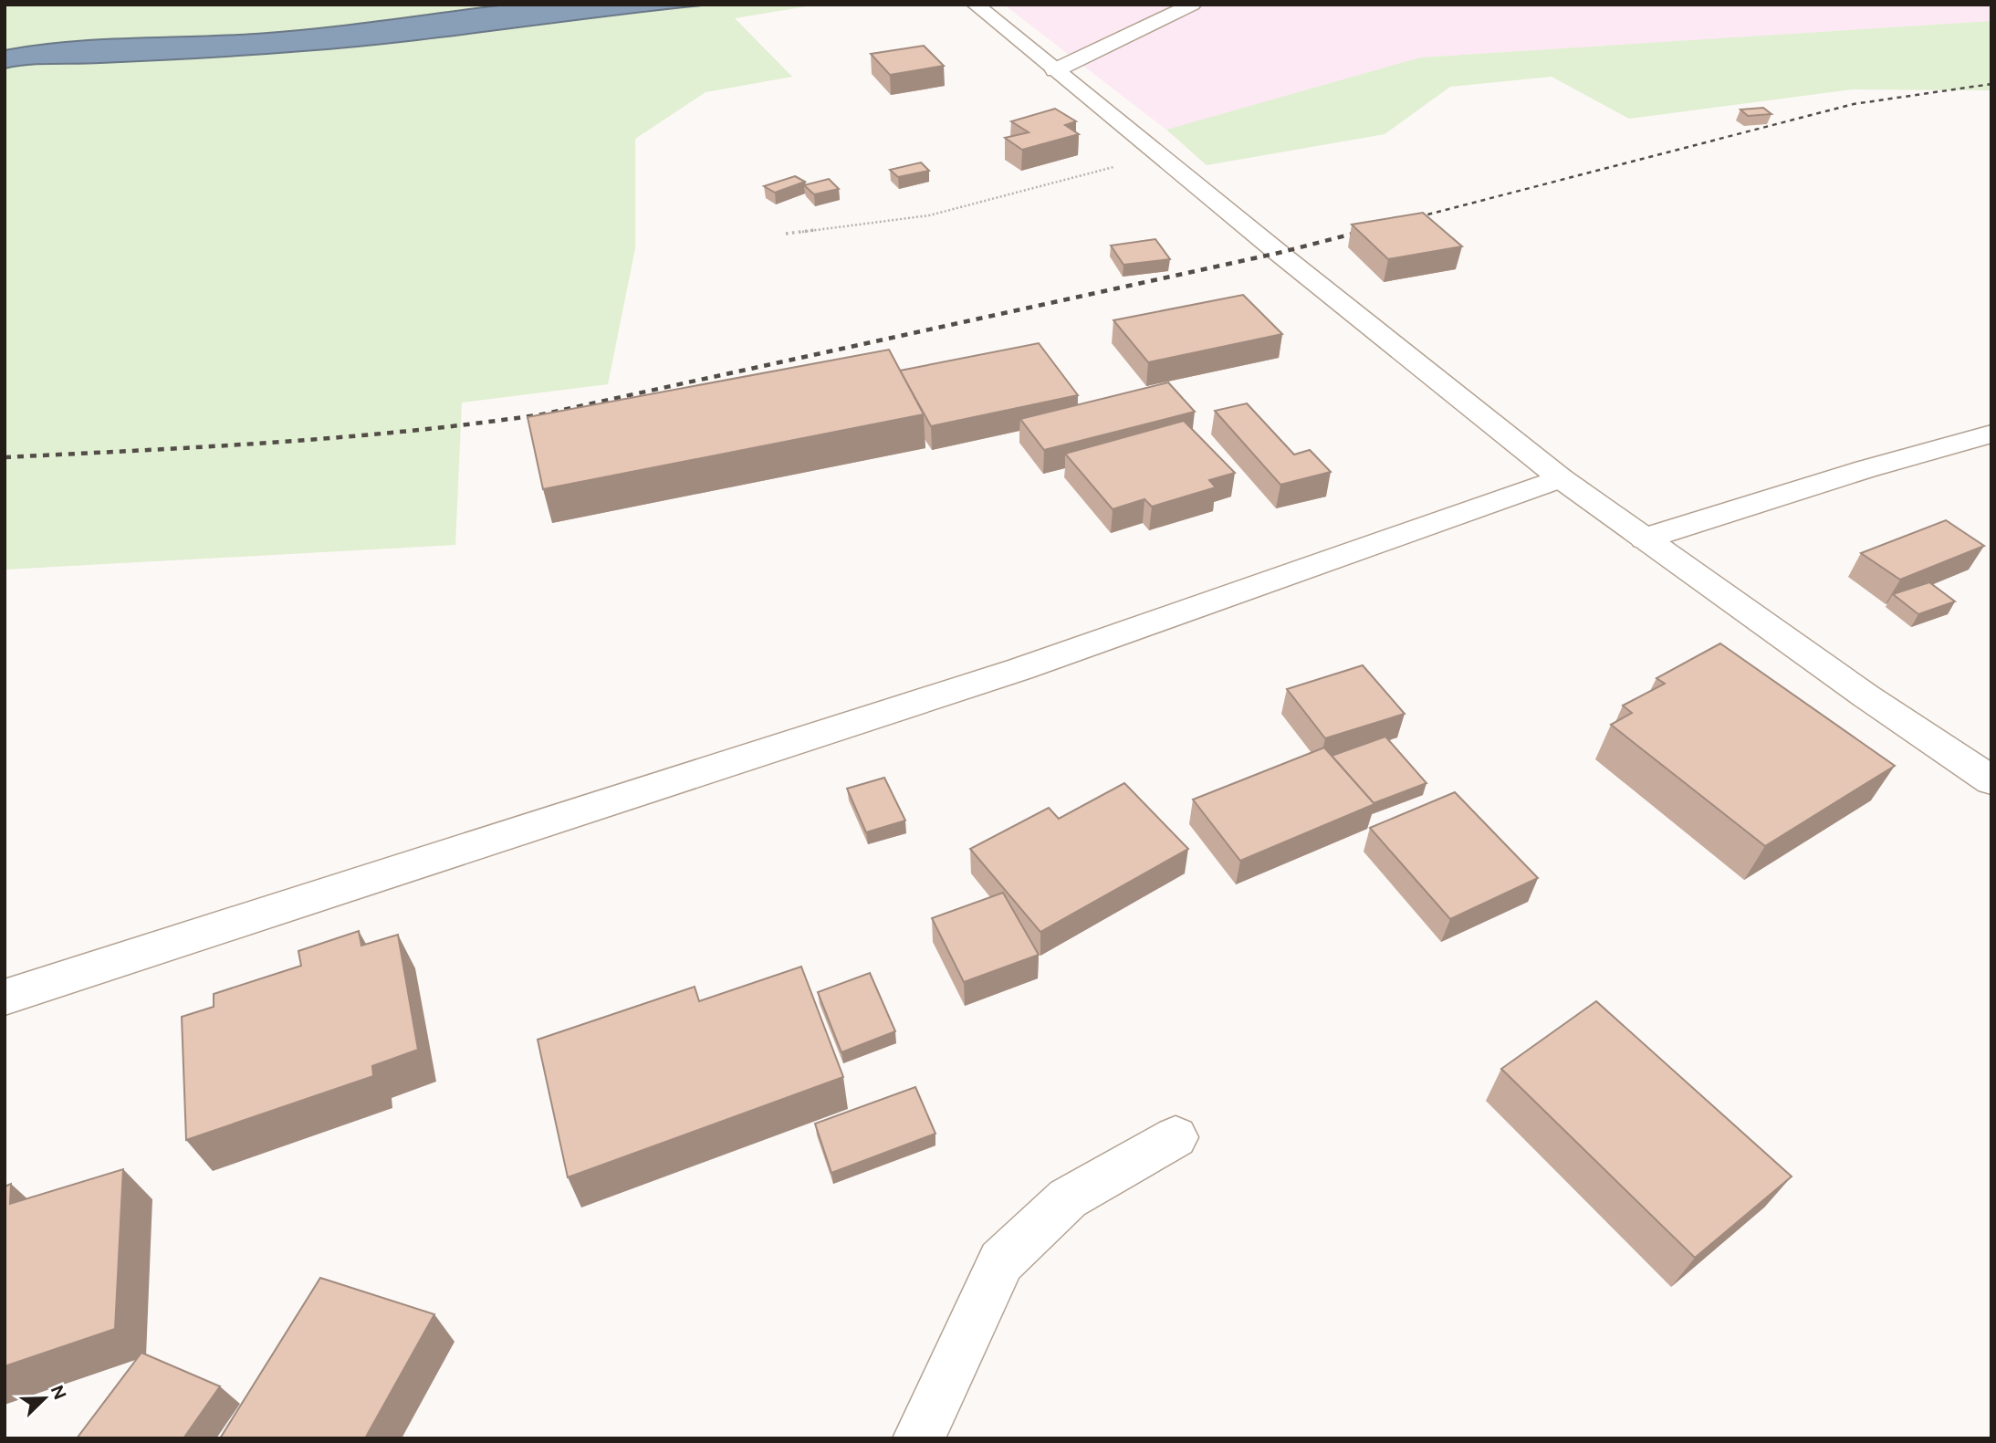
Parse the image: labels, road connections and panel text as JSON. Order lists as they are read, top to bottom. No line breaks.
{"north":"top right"}
